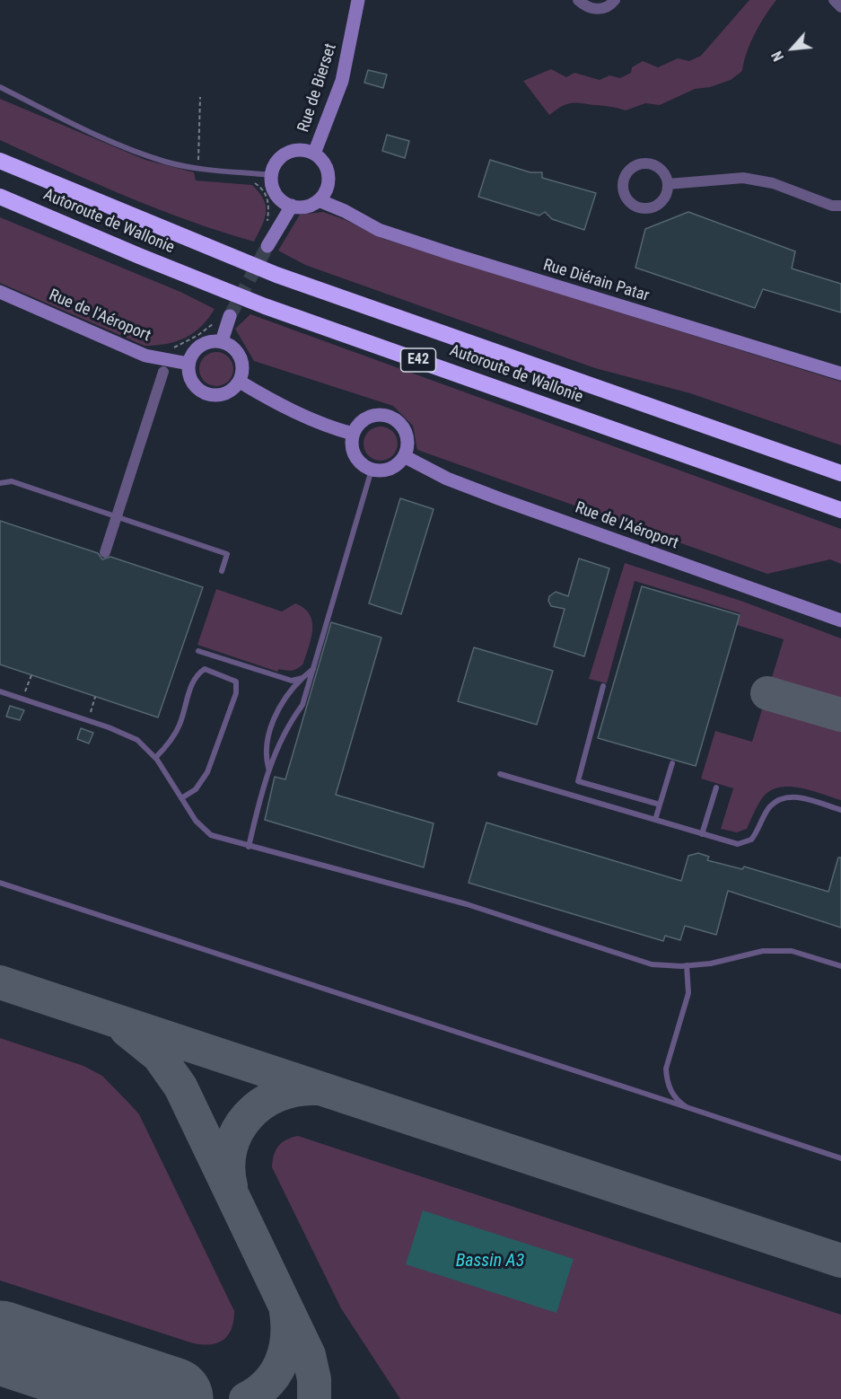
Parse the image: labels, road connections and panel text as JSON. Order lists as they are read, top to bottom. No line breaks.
{"streets":{"highway":["Autoroute de Wallonie","E42"],"street":["Rue de Bierset","Rue Diérain Patar","Rue de l'Aéroport"]},"crossings":[["Rue de Bierset","Rue Diérain Patar"]],"water":["Bassin A3"],"north":"bottom left"}
